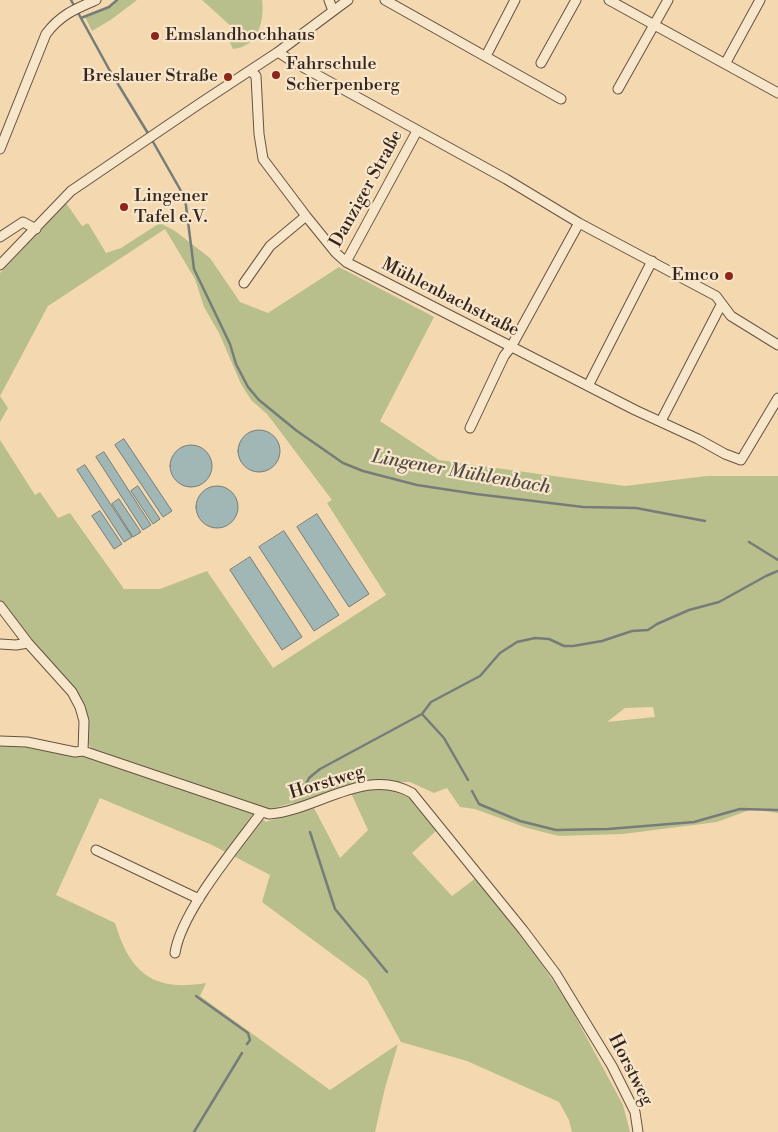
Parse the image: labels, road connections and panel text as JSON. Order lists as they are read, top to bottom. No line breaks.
{"streets":{"street":["Danziger Straße","Mühlenbachstraße","Horstweg"]},"crossings":[["Danziger Straße","Mühlenbachstraße"]],"water":["Lingener Mühlenbach"],"places":["Emslandhochhaus","Fahrschule Scherpenberg","Breslauer Straße","Lingener Tafel e.V.","Emco"]}
